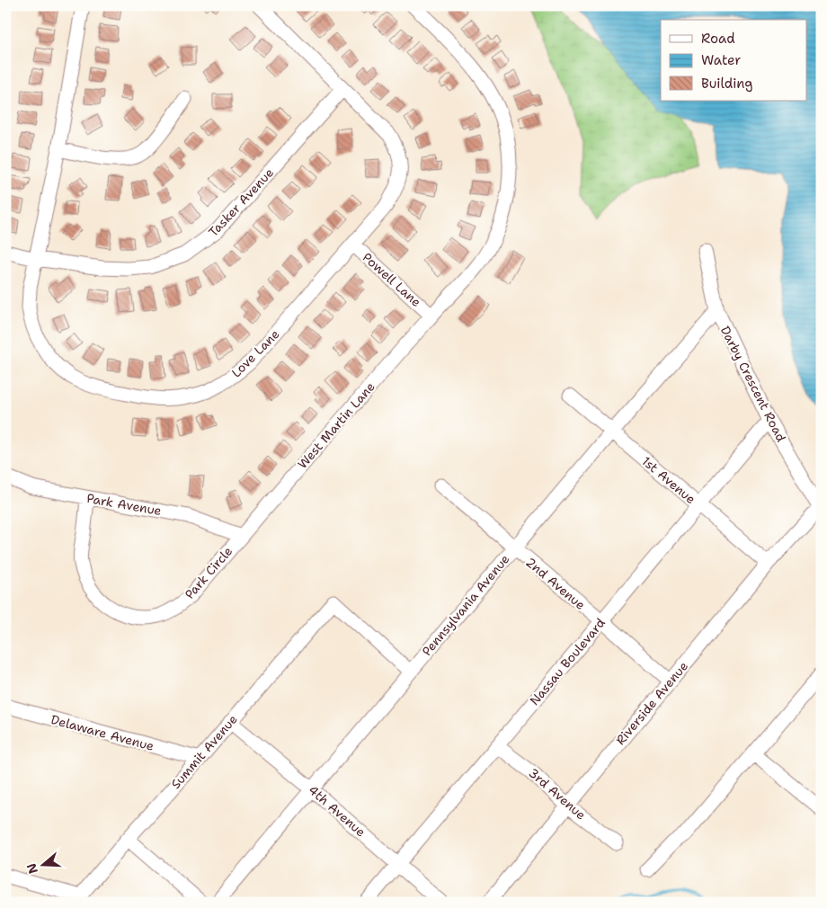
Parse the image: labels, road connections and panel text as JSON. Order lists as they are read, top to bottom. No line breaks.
{"streets":{"street":["Tasker Avenue","Powell Lane","Love Lane","Darby Crescent Road","West Martin Lane","1st Avenue","Park Avenue","Park Circle","2nd Avenue","Pennsylvania Avenue","Nassau Boulevard","Riverside Avenue","Delaware Avenue","Summit Avenue","3rd Avenue","4th Avenue"]},"crossings":[["Tasker Avenue","Love Lane"],["Powell Lane","Love Lane"],["Powell Lane","West Martin Lane"],["Darby Crescent Road","Pennsylvania Avenue"],["Darby Crescent Road","Nassau Boulevard"],["Darby Crescent Road","Riverside Avenue"],["West Martin Lane","Park Avenue"],["West Martin Lane","Park Circle"],["1st Avenue","Pennsylvania Avenue"],["1st Avenue","Nassau Boulevard"],["1st Avenue","Riverside Avenue"],["Park Avenue","Park Circle"],["2nd Avenue","Pennsylvania Avenue"],["2nd Avenue","Nassau Boulevard"],["2nd Avenue","Riverside Avenue"],["Pennsylvania Avenue","Summit Avenue"],["Pennsylvania Avenue","4th Avenue"],["Nassau Boulevard","3rd Avenue"],["Nassau Boulevard","4th Avenue"],["Riverside Avenue","3rd Avenue"],["Delaware Avenue","Summit Avenue"],["Summit Avenue","4th Avenue"]],"legend":["Road","Water","Building"],"north":"left"}
